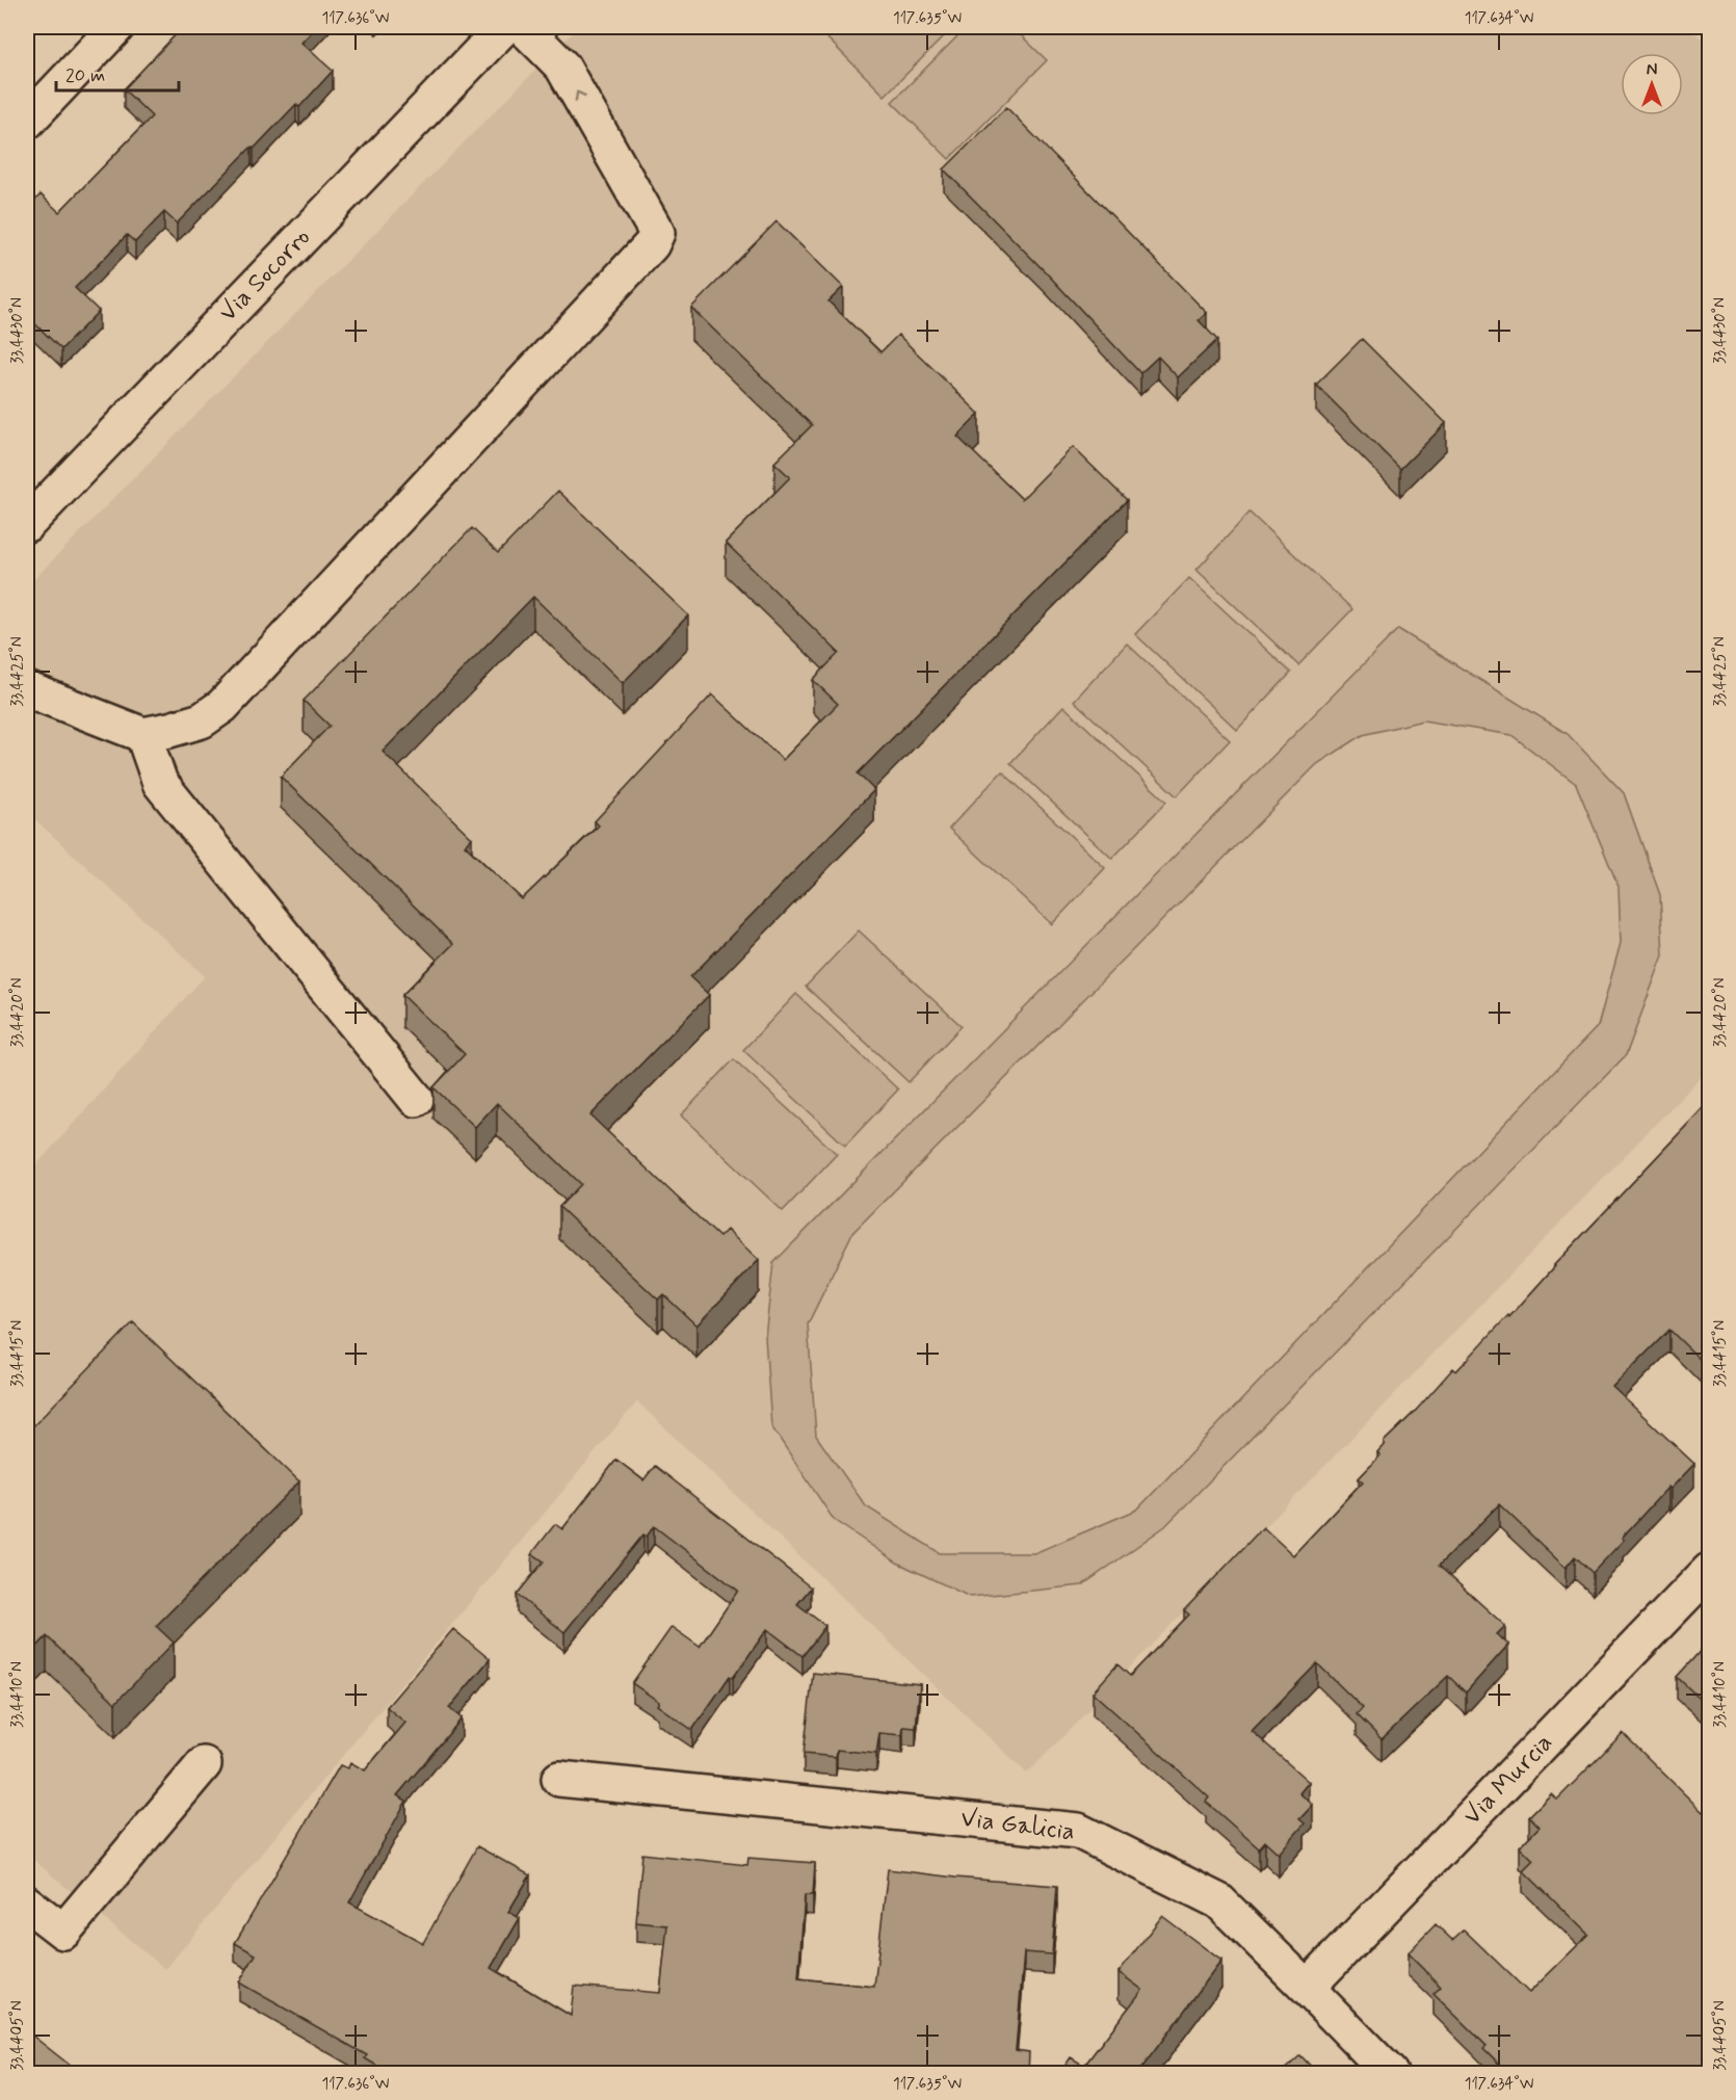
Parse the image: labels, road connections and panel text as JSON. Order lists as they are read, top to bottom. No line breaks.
{"streets":{"street":["Via Socorro","Via Murcia","Via Galicia"]},"crossings":[["Via Murcia","Via Galicia"]],"scale_bar":"20 m","north":"top","coordinates":["117.636°W","117.635°W","117.634°W","33.4430°N","33.4425°N","33.4420°N","33.4415°N","33.4410°N","33.4405°N"]}
